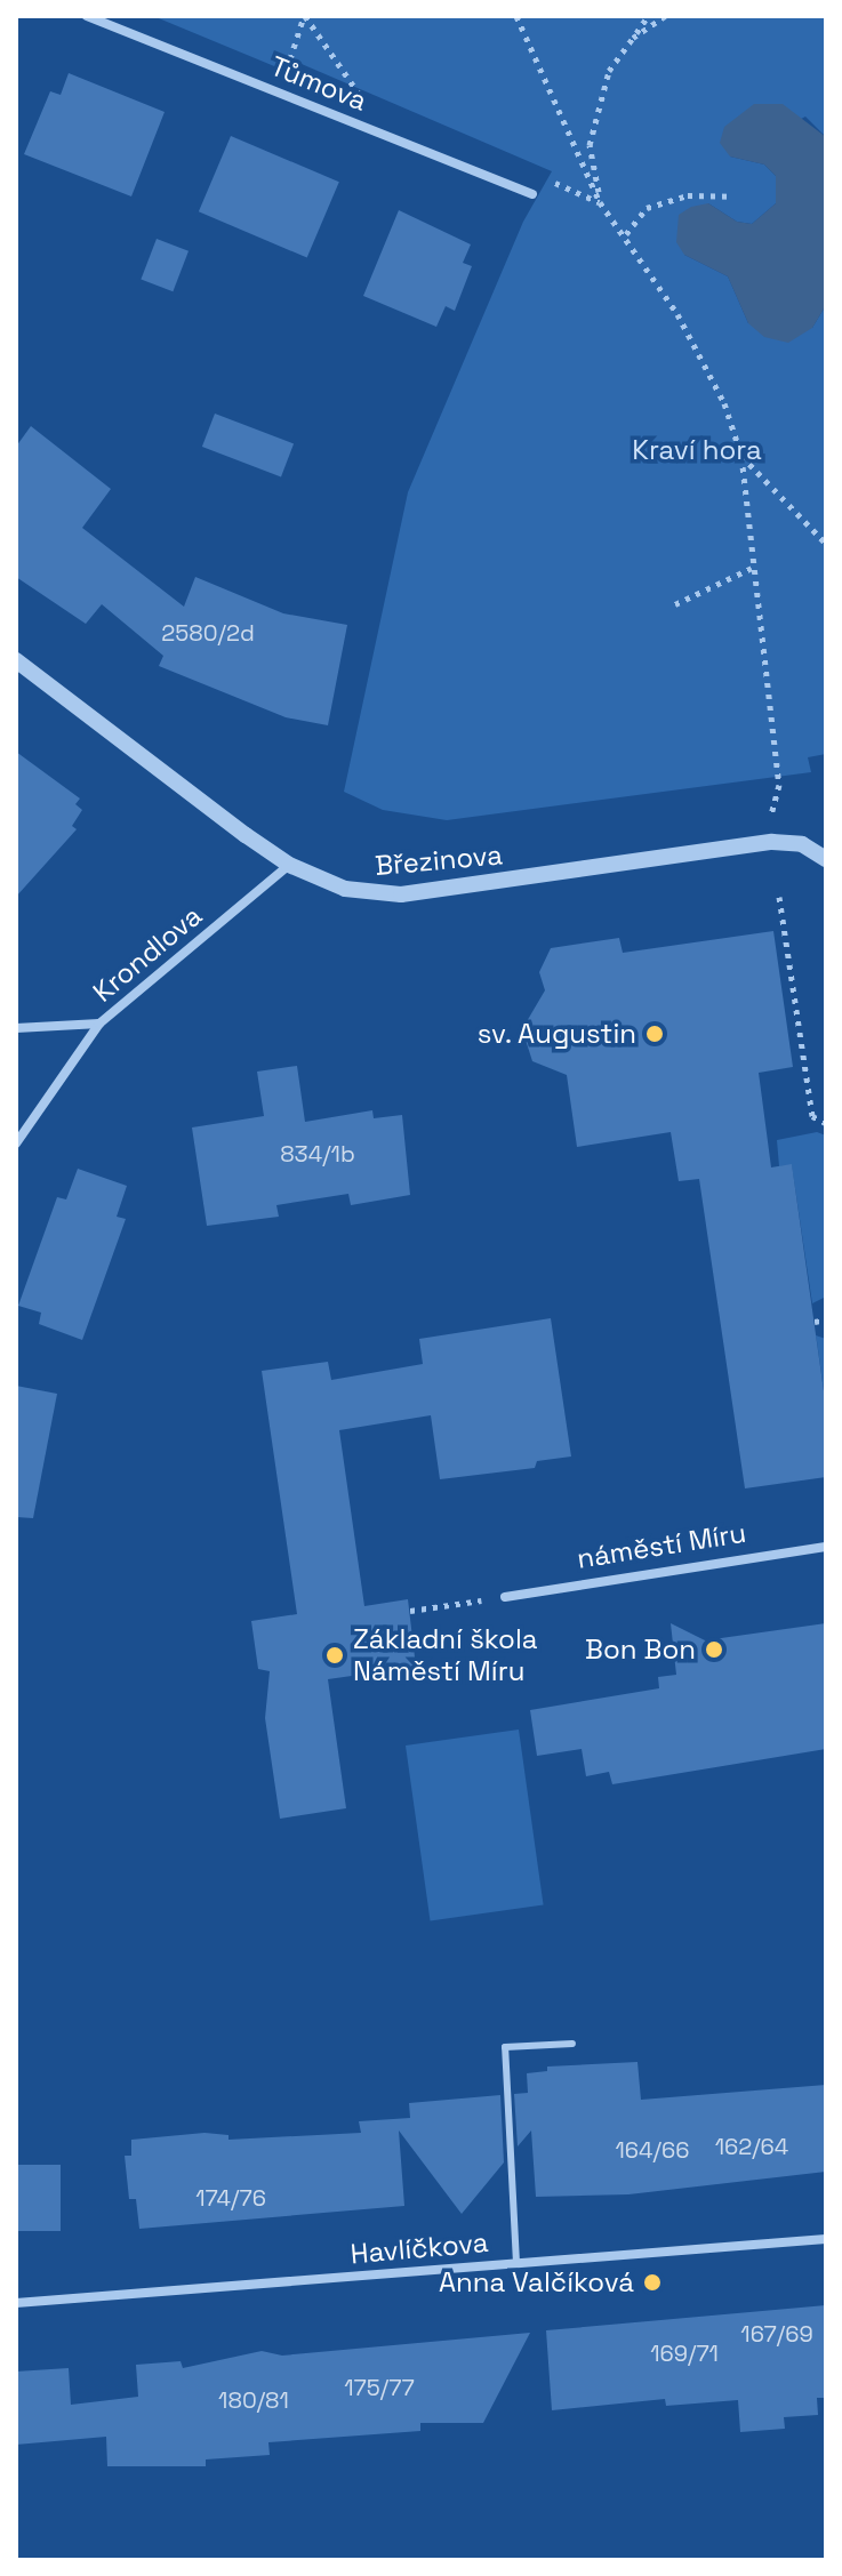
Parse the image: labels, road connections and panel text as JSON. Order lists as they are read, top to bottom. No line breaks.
{"streets":{"street":["Tůmova","Březinova","Krondlova","náměstí Míru","Havlíčkova"]},"crossings":[["Březinova","Krondlova"]],"parks":["Kraví hora"],"places":["sv. Augustin","Bon Bon","Základní škola Náměstí Míru","Anna Valčíková"],"house_numbers":["2580/2d","834/1b","162/64","164/66","174/76","167/69","169/71","175/77","180/81"]}
